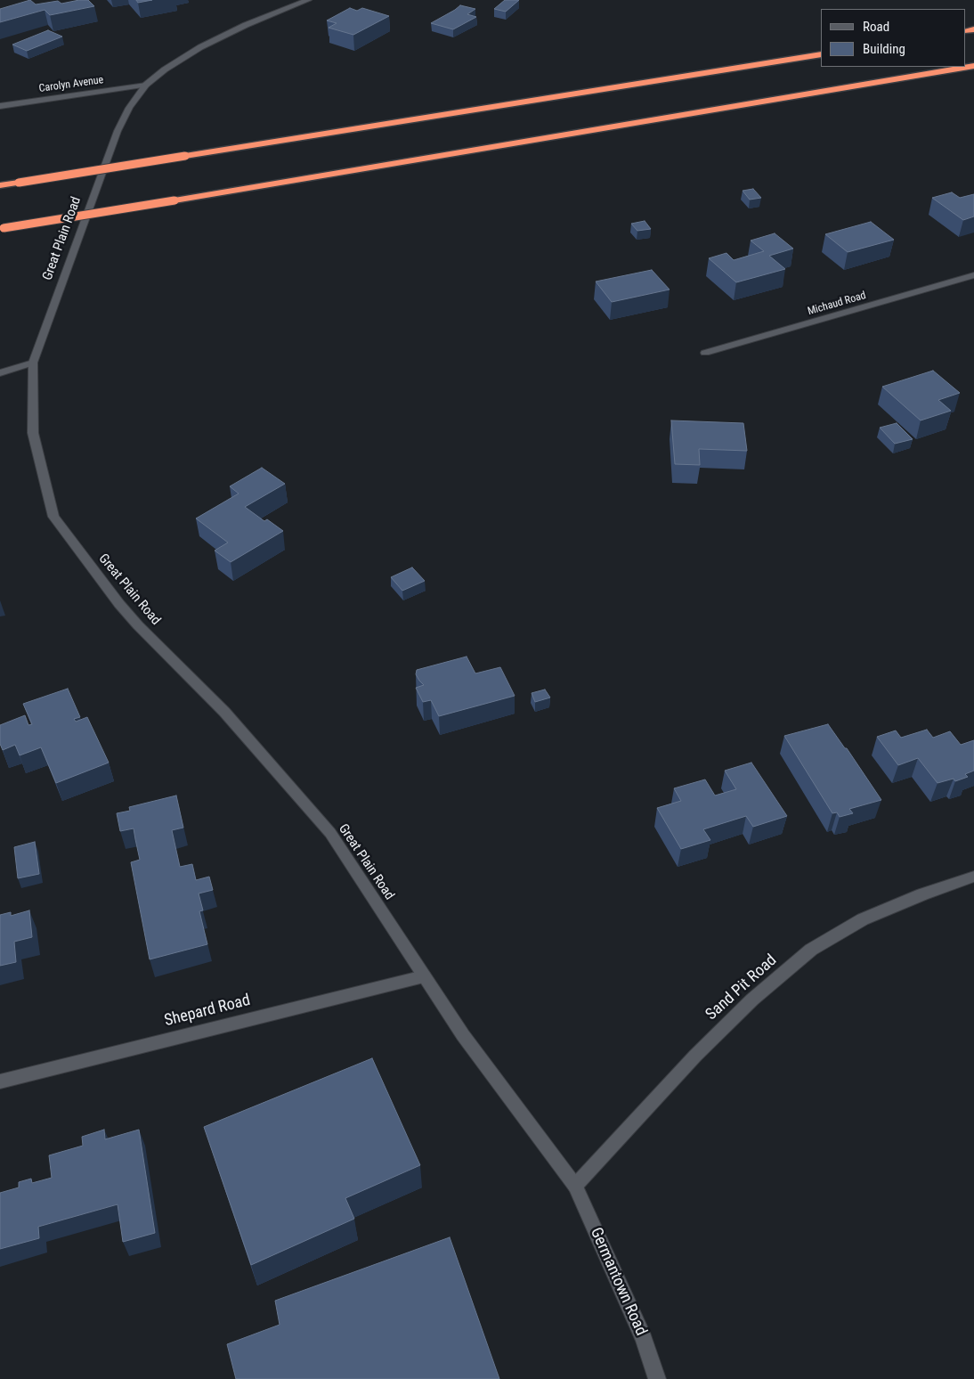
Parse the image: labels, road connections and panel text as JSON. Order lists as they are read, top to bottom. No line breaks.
{"streets":{"main road":["Carolyn Avenue","Great Plain Road","Michaud Road","Sand Pit Road","Shepard Road","Germantown Road"]},"crossings":[["Carolyn Avenue","Great Plain Road"],["Great Plain Road","Sand Pit Road"],["Great Plain Road","Shepard Road"],["Great Plain Road","Germantown Road"],["Sand Pit Road","Germantown Road"]],"legend":["Road","Building"]}
